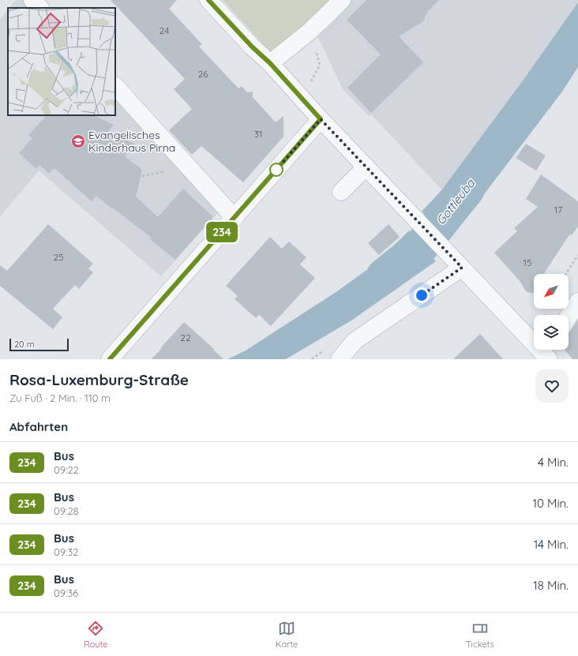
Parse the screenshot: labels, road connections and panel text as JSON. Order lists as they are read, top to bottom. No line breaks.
{"water":["Gottleuba"],"places":{"school or university":["Evangelisches Kinderhaus Pirna"]},"lines":["bus line 234"],"house_numbers":["24","26","31","17","25","15","22"],"scale_bar":"20 m","north":"bottom left","page":{"on_map":"234","scale":"20 m","heading":[["Rosa-Luxemburg-Straße","Zu Fuß · 2 Min. · 110 m"],"Abfahrten"],"list":[{"mark":"234","name":"Bus","note":"09:22","value":"4 Min."},{"mark":"234","name":"Bus","note":"09:28","value":"10 Min."},{"mark":"234","name":"Bus","note":"09:32","value":"14 Min."},{"mark":"234","name":"Bus","note":"09:36","value":"18 Min."}],"tabs":["Route","Karte","Tickets"]}}
